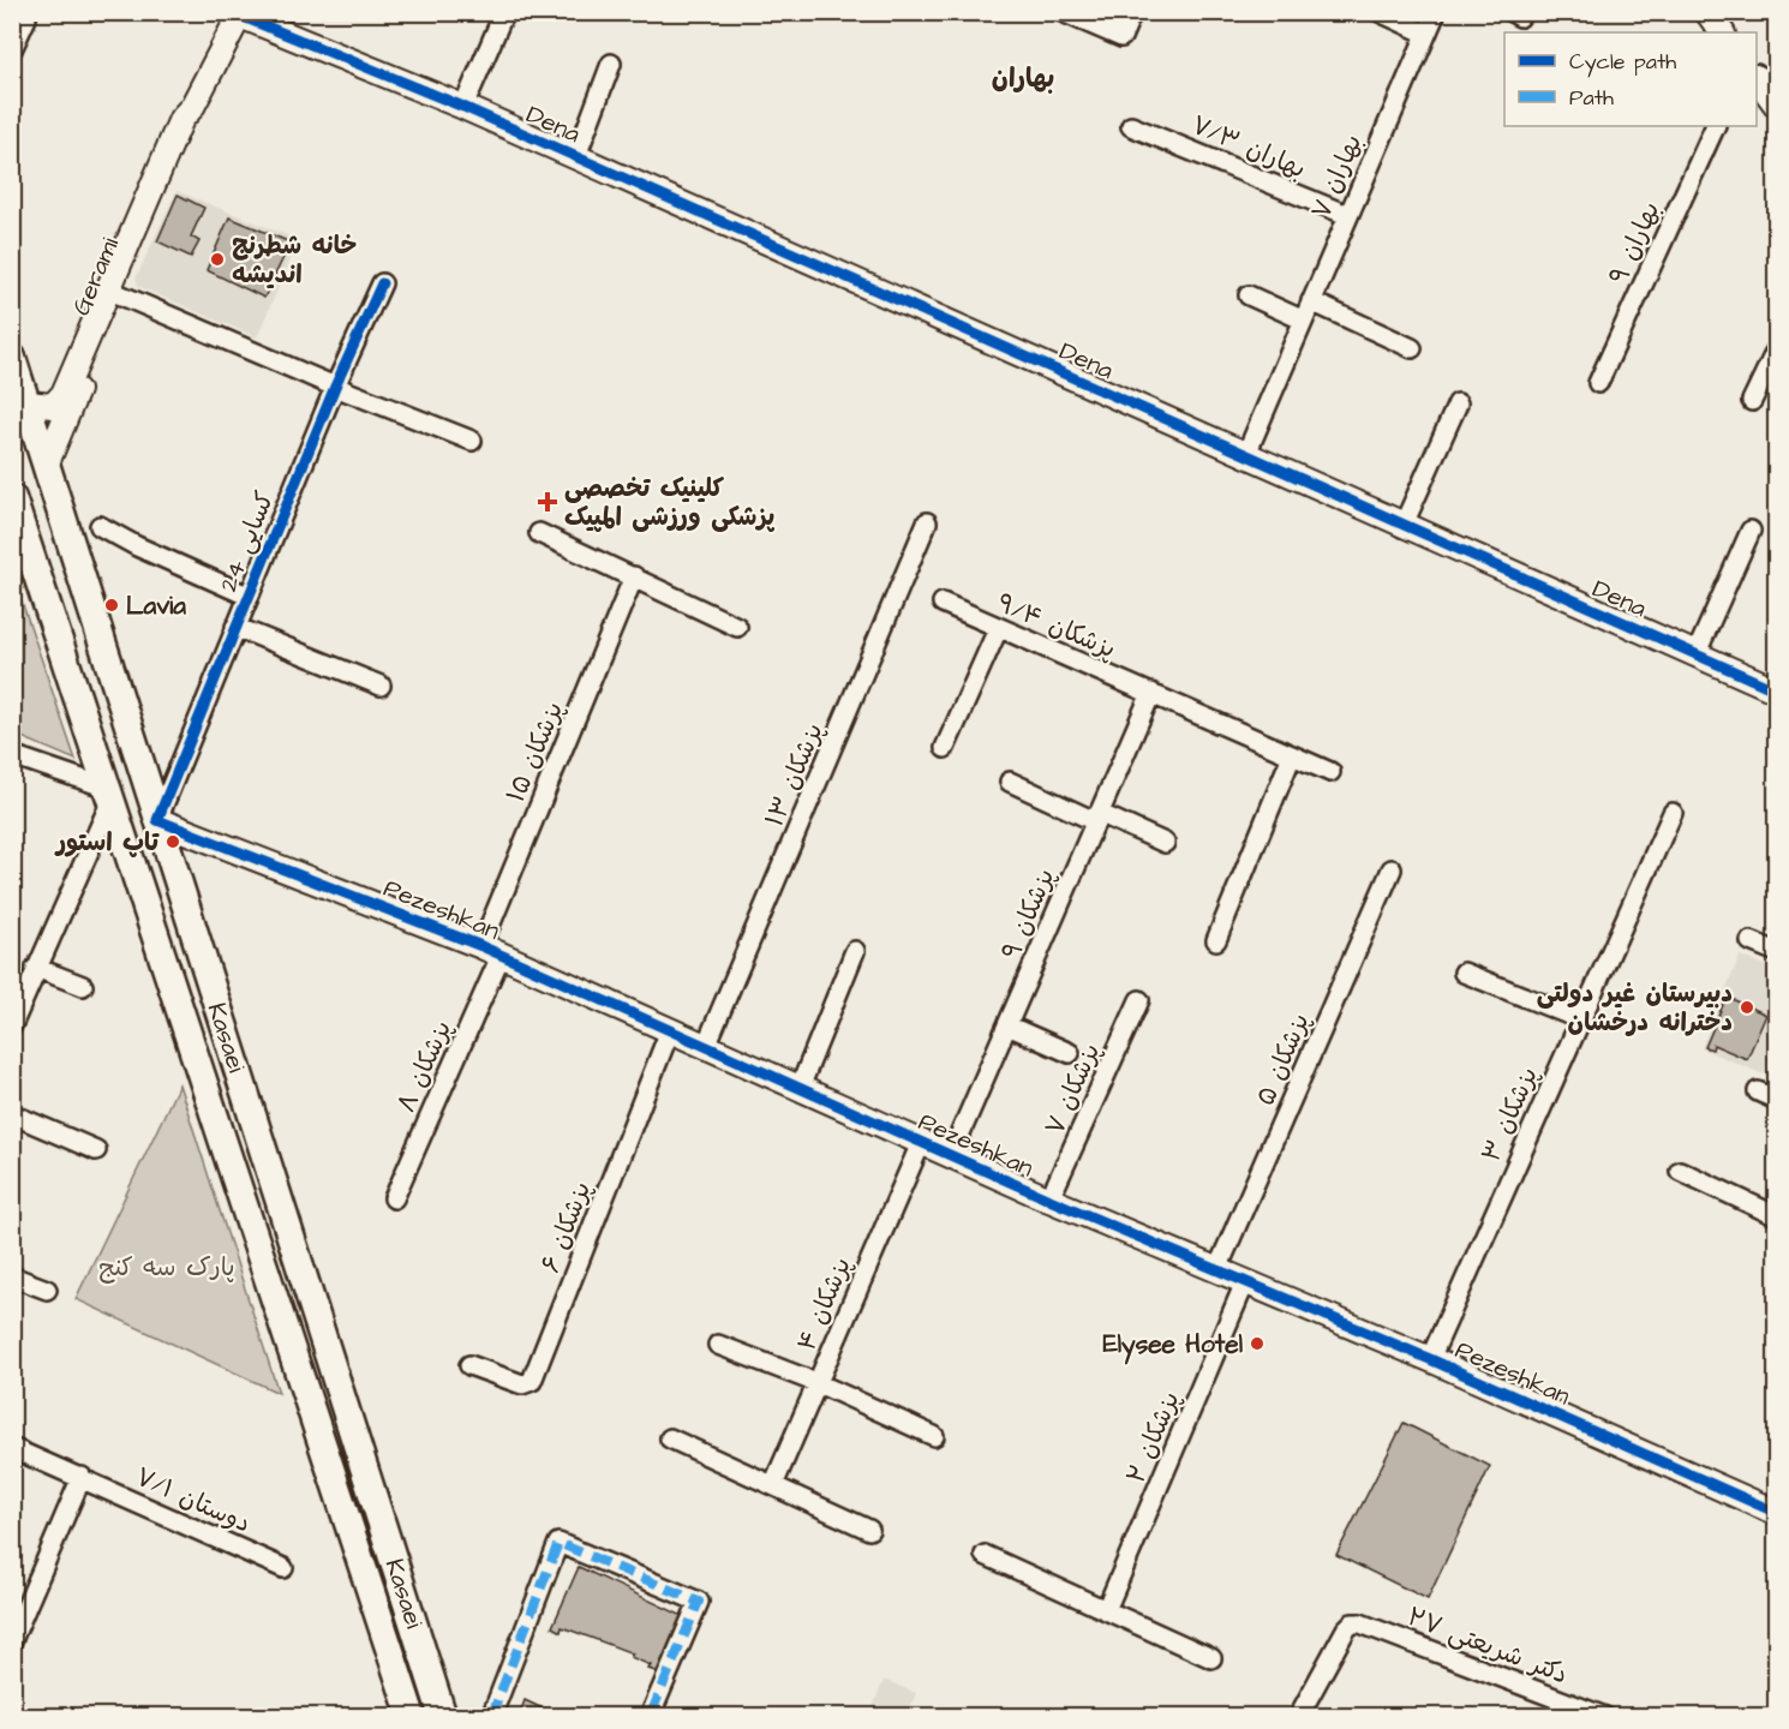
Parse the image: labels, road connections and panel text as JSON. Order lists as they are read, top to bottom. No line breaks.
{"streets":{"main road":["Kasaei"],"street":["Dena","۷/۳ بهاران","۷ بهاران","۹ بهاران","Gerami","کسایی 24","۹/۴ پزشکان","۱۵ پزشکان","۱۳ پزشکان","Pezeshkan","۹ پزشکان","۵ پزشکان","۸ پزشکان","۷ پزشکان","۳ پزشکان","۶ پزشکان","۴ پزشکان","۲ پزشکان","۷/۱ دوستان","۲۷ دکتر شریعتی"]},"crossings":[["Dena","۷ بهاران"],["Dena","Gerami"],["۷/۳ بهاران","۷ بهاران"],["Gerami","Kasaei"],["کسایی 24","Pezeshkan"],["کسایی 24","Kasaei"],["۹/۴ پزشکان","۹ پزشکان"],["۱۵ پزشکان","Pezeshkan"],["۱۵ پزشکان","۸ پزشکان"],["۱۳ پزشکان","Pezeshkan"],["Pezeshkan","۹ پزشکان"],["Pezeshkan","Kasaei"],["Pezeshkan","۵ پزشکان"],["Pezeshkan","۸ پزشکان"],["Pezeshkan","۷ پزشکان"],["Pezeshkan","۳ پزشکان"],["Pezeshkan","۶ پزشکان"],["Pezeshkan","۴ پزشکان"],["Pezeshkan","۲ پزشکان"]],"districts":["بهاران"],"parks":["پارک سه کنج"],"places":{"other":["خانه شطرنج اندیشه","Lavia","تاپ استور","دبیرستان غیر دولتی دخترانه درخشان","Elysee Hotel"],"health":["کلینیک تخصصی پزشکی ورزشی المپیک"]},"legend":["Cycle path","Path"]}
